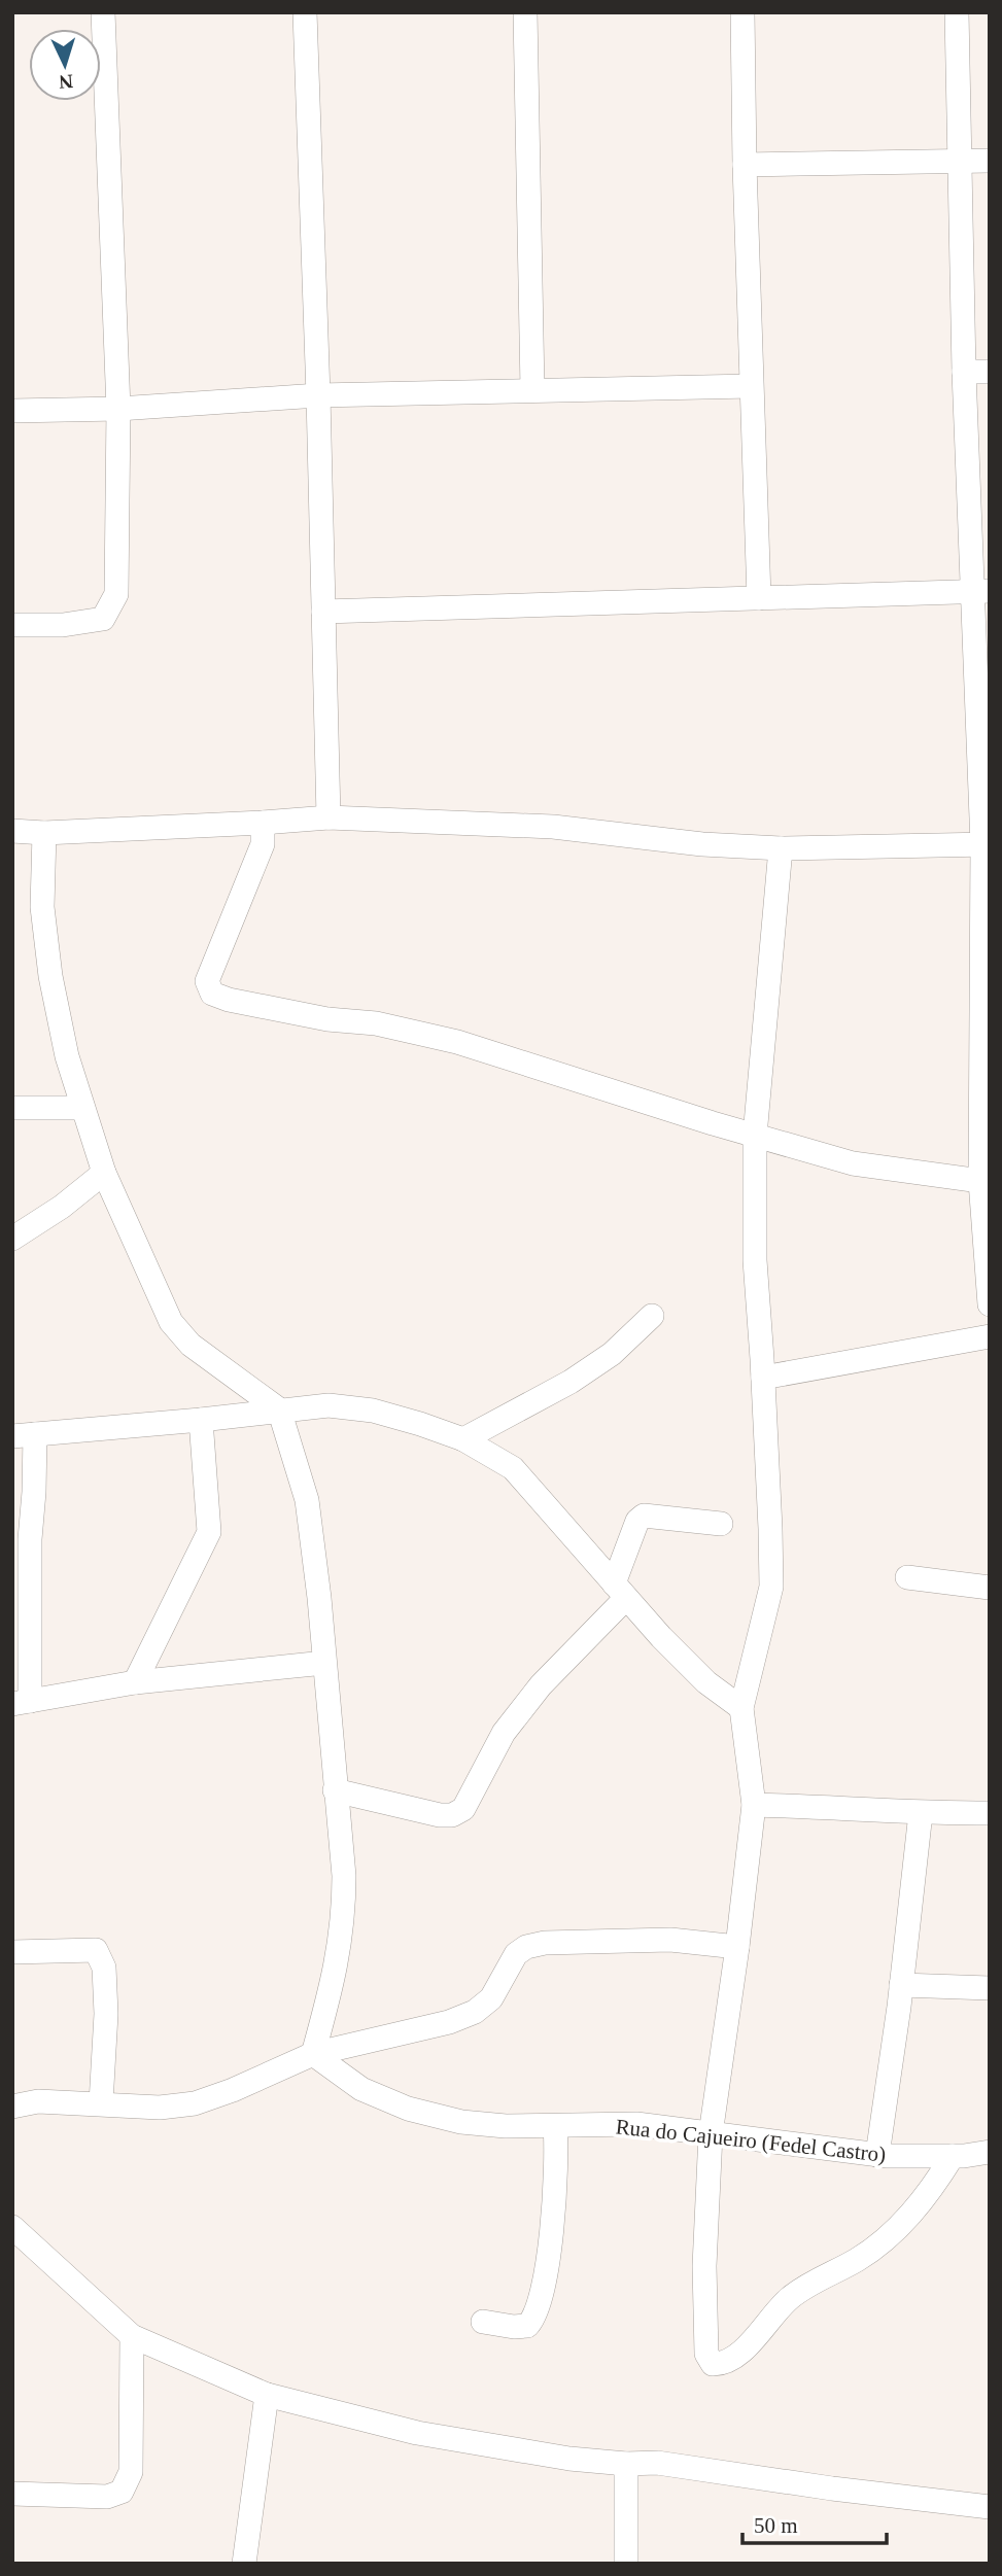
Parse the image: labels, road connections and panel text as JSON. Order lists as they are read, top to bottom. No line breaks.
{"streets":{"street":["Rua do Cajueiro (Fedel Castro)"]},"scale_bar":"50 m","north":"bottom"}
